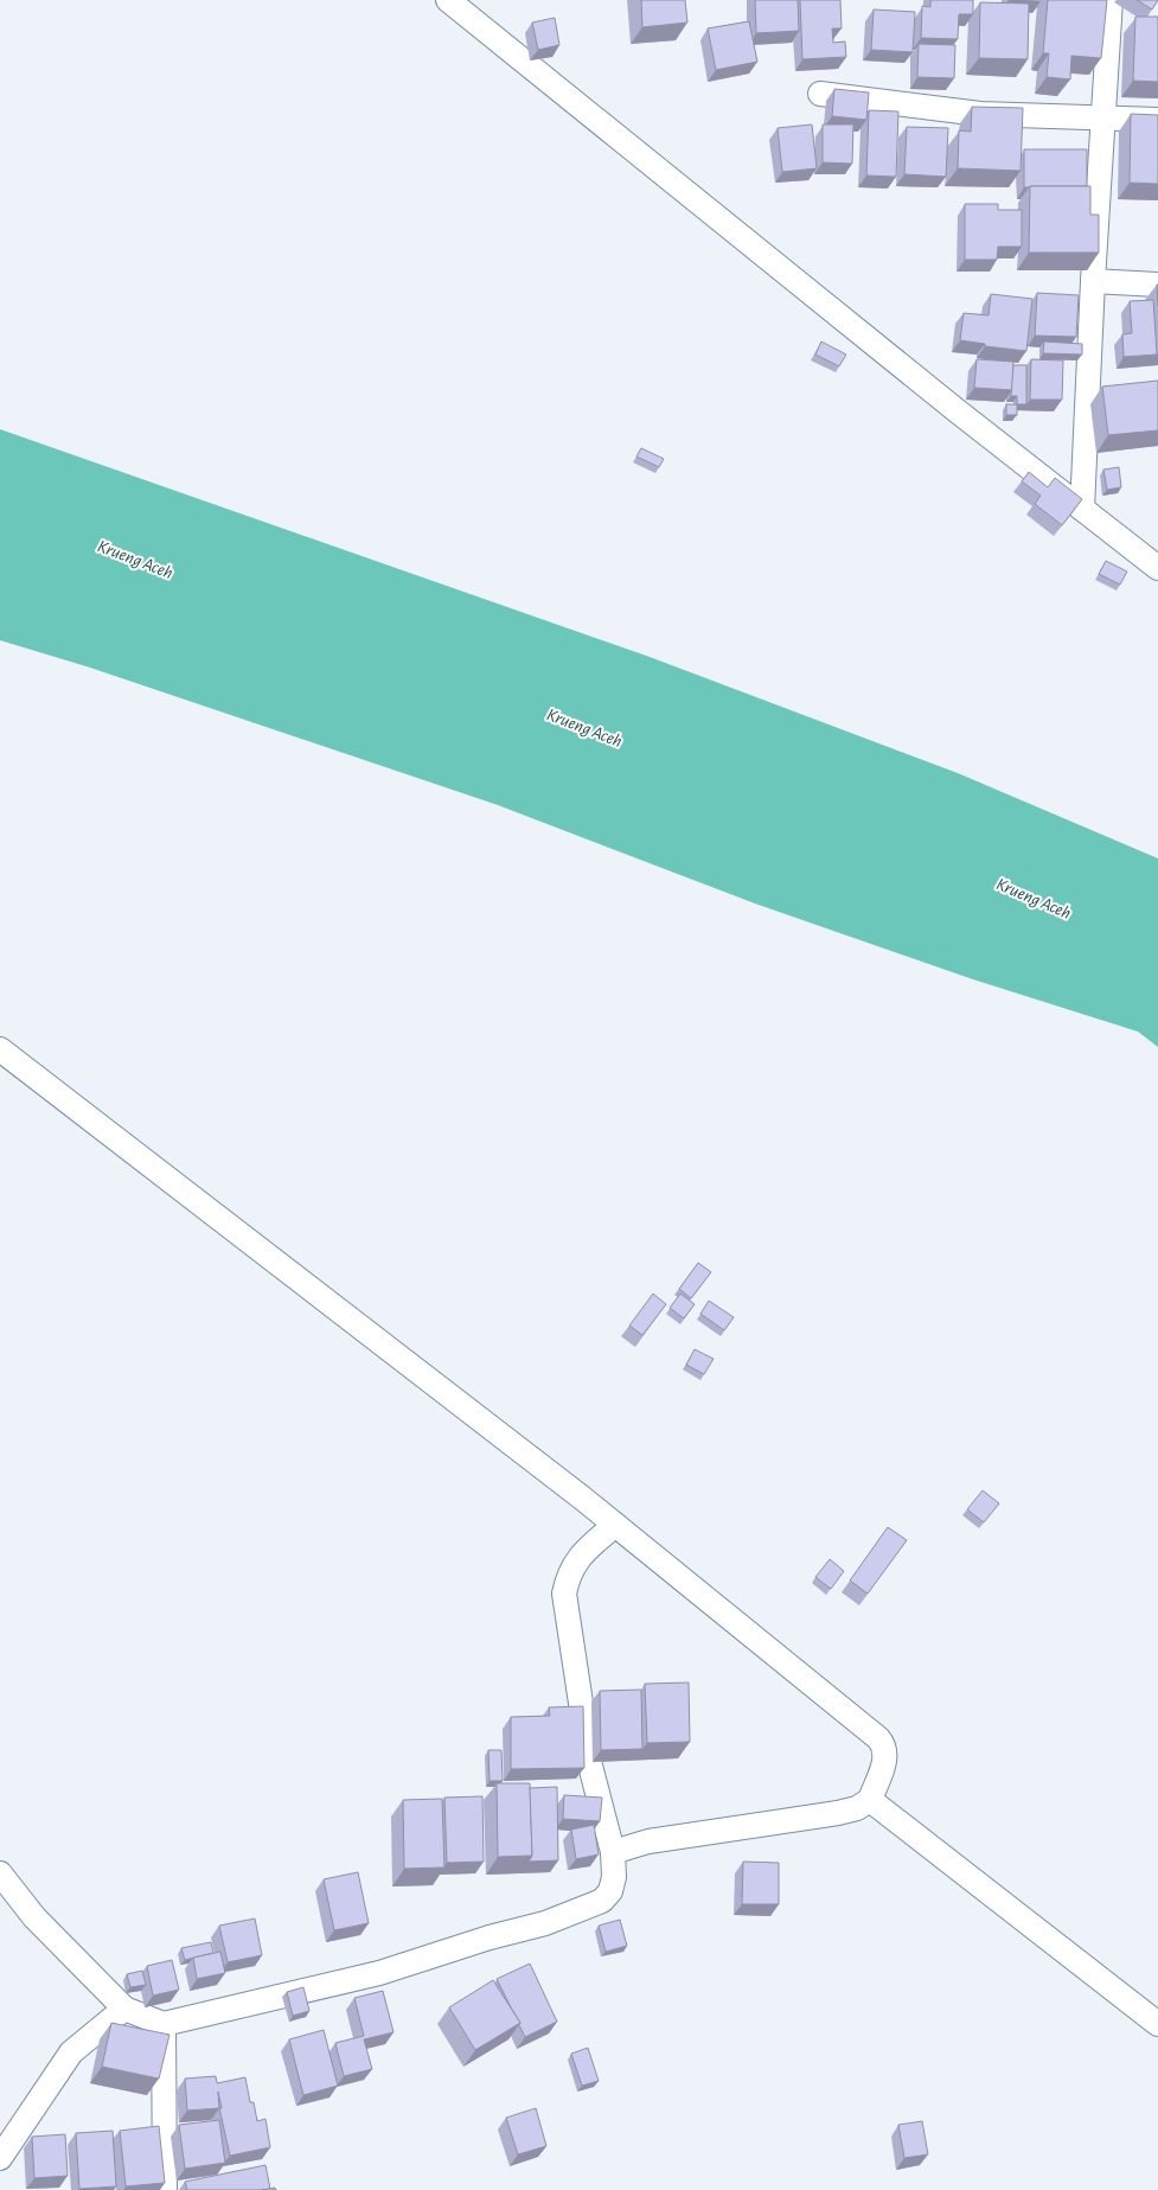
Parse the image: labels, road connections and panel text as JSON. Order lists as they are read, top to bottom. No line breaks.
{"water":["Krueng Aceh"]}
